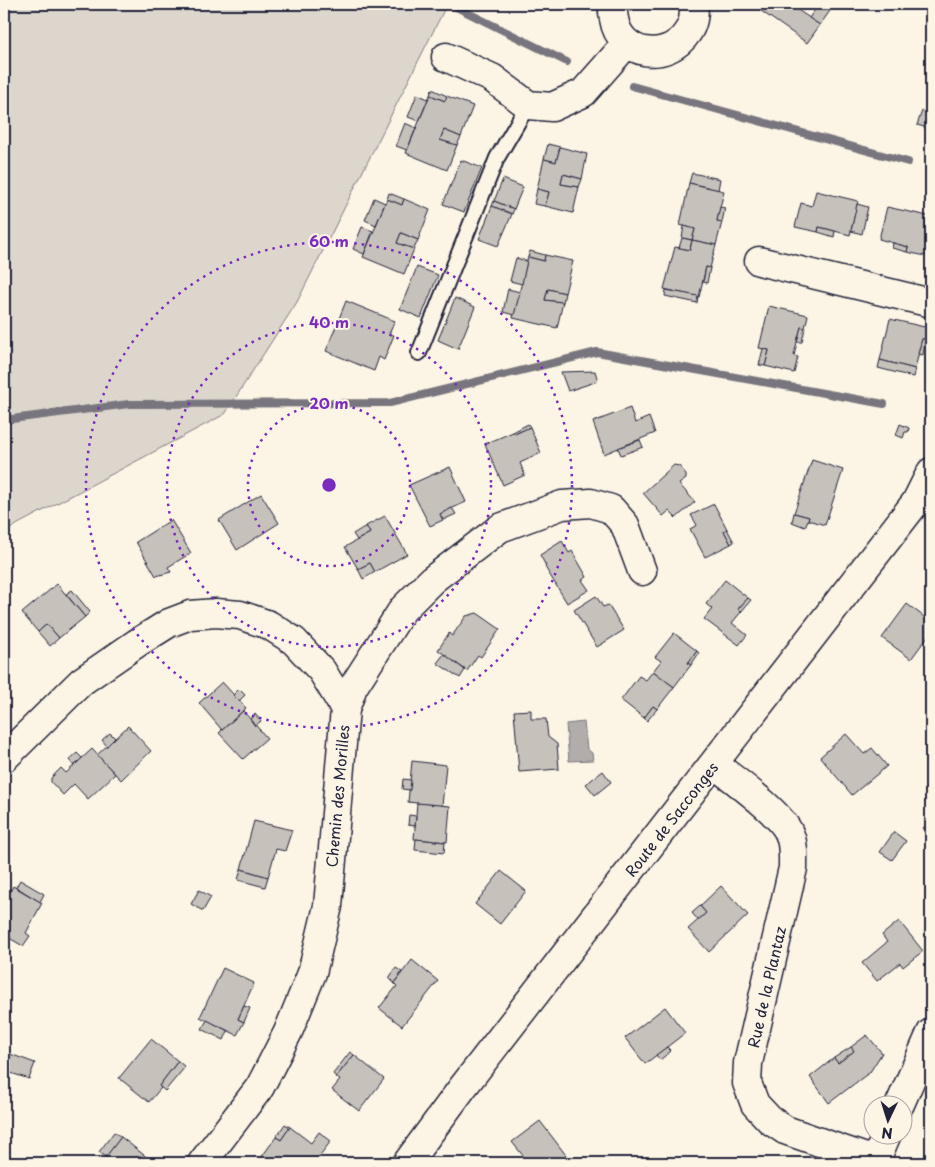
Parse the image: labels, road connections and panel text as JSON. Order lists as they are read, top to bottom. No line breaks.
{"streets":{"street":["Chemin des Morilles","Route de Sacconges","Rue de la Plantaz"]},"crossings":[["Route de Sacconges","Rue de la Plantaz"]],"north":"bottom","rings":["60 m","40 m","20 m"]}
